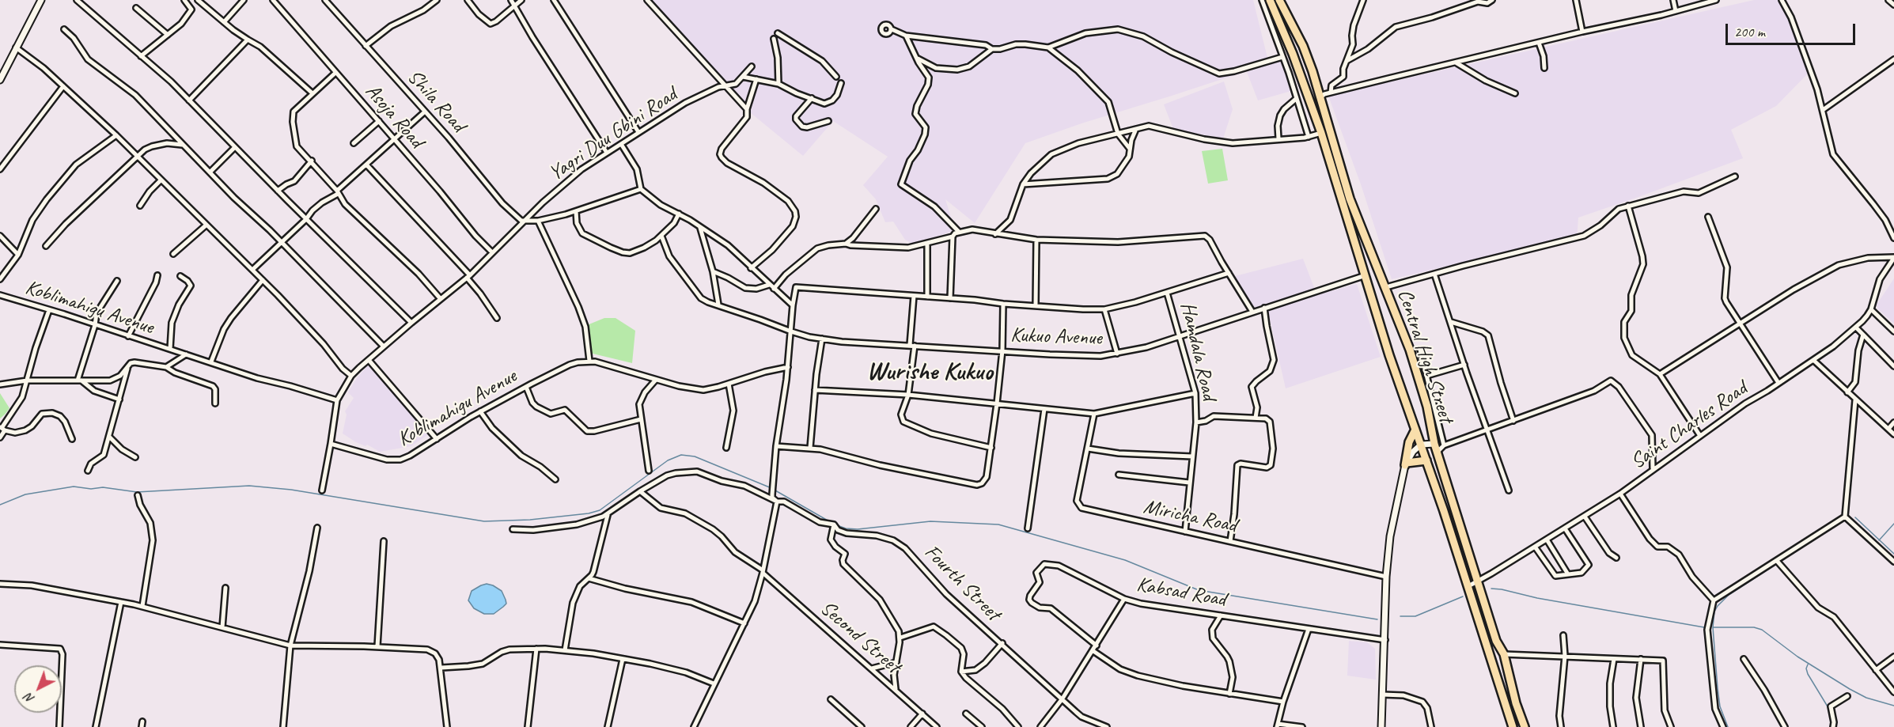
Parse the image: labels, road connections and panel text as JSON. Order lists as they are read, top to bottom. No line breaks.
{"streets":{"highway":["Central High Street"],"street":["Shila Road","Asoja Road","Yagri Duu Gbini Road","Koblimahigu Avenue","Kukuo Avenue","Hamdala Road","Saint Charles Road","Miricha Road","Fourth Street","Kabsad Road","Second Street"]},"crossings":[["Shila Road","Yagri Duu Gbini Road"],["Asoja Road","Yagri Duu Gbini Road"],["Yagri Duu Gbini Road","Koblimahigu Avenue"],["Kukuo Avenue","Hamdala Road"],["Kukuo Avenue","Central High Street"],["Hamdala Road","Miricha Road"],["Central High Street","Saint Charles Road"],["Fourth Street","Kabsad Road"],["Fourth Street","Second Street"]],"districts":["Wurishe Kukuo"],"scale_bar":"200 m","north":"bottom left"}
